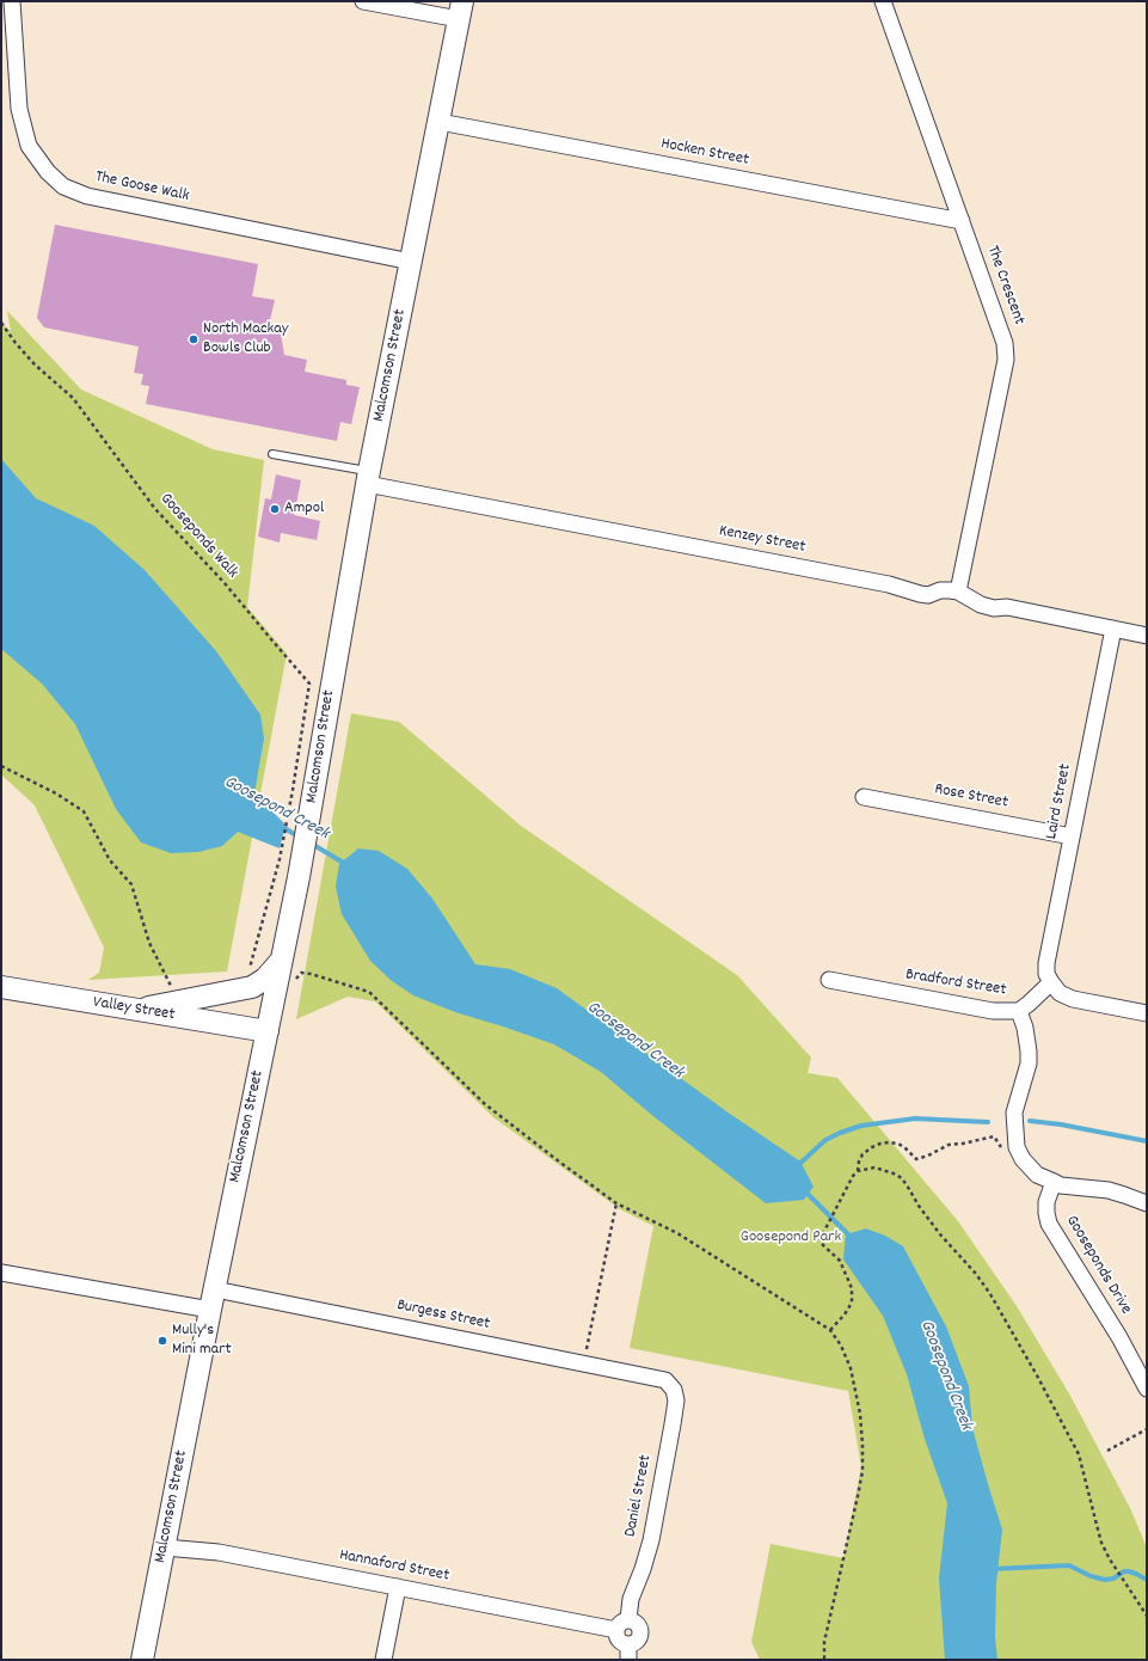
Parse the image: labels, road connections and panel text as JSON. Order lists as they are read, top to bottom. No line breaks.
{"streets":{"main road":["Malcomson Street","Valley Street"],"street":["Hocken Street","The Goose Walk","The Crescent","Kenzey Street","Rose Street","Laird Street","Bradford Street","Gooseponds Drive","Burgess Street","Daniel Street","Hannaford Street"],"path":["Gooseponds Walk"]},"crossings":[["Hocken Street","The Crescent"],["Hocken Street","Malcomson Street"],["The Goose Walk","Malcomson Street"],["The Crescent","Kenzey Street"],["Malcomson Street","Kenzey Street"],["Malcomson Street","Valley Street"],["Malcomson Street","Burgess Street"],["Malcomson Street","Hannaford Street"],["Rose Street","Laird Street"],["Laird Street","Bradford Street"],["Burgess Street","Daniel Street"],["Daniel Street","Hannaford Street"]],"water":["Goosepond Creek"],"parks":["Goosepond Park"],"places":["North Mackay Bowls Club","Ampol","Mully's Mini mart"]}
